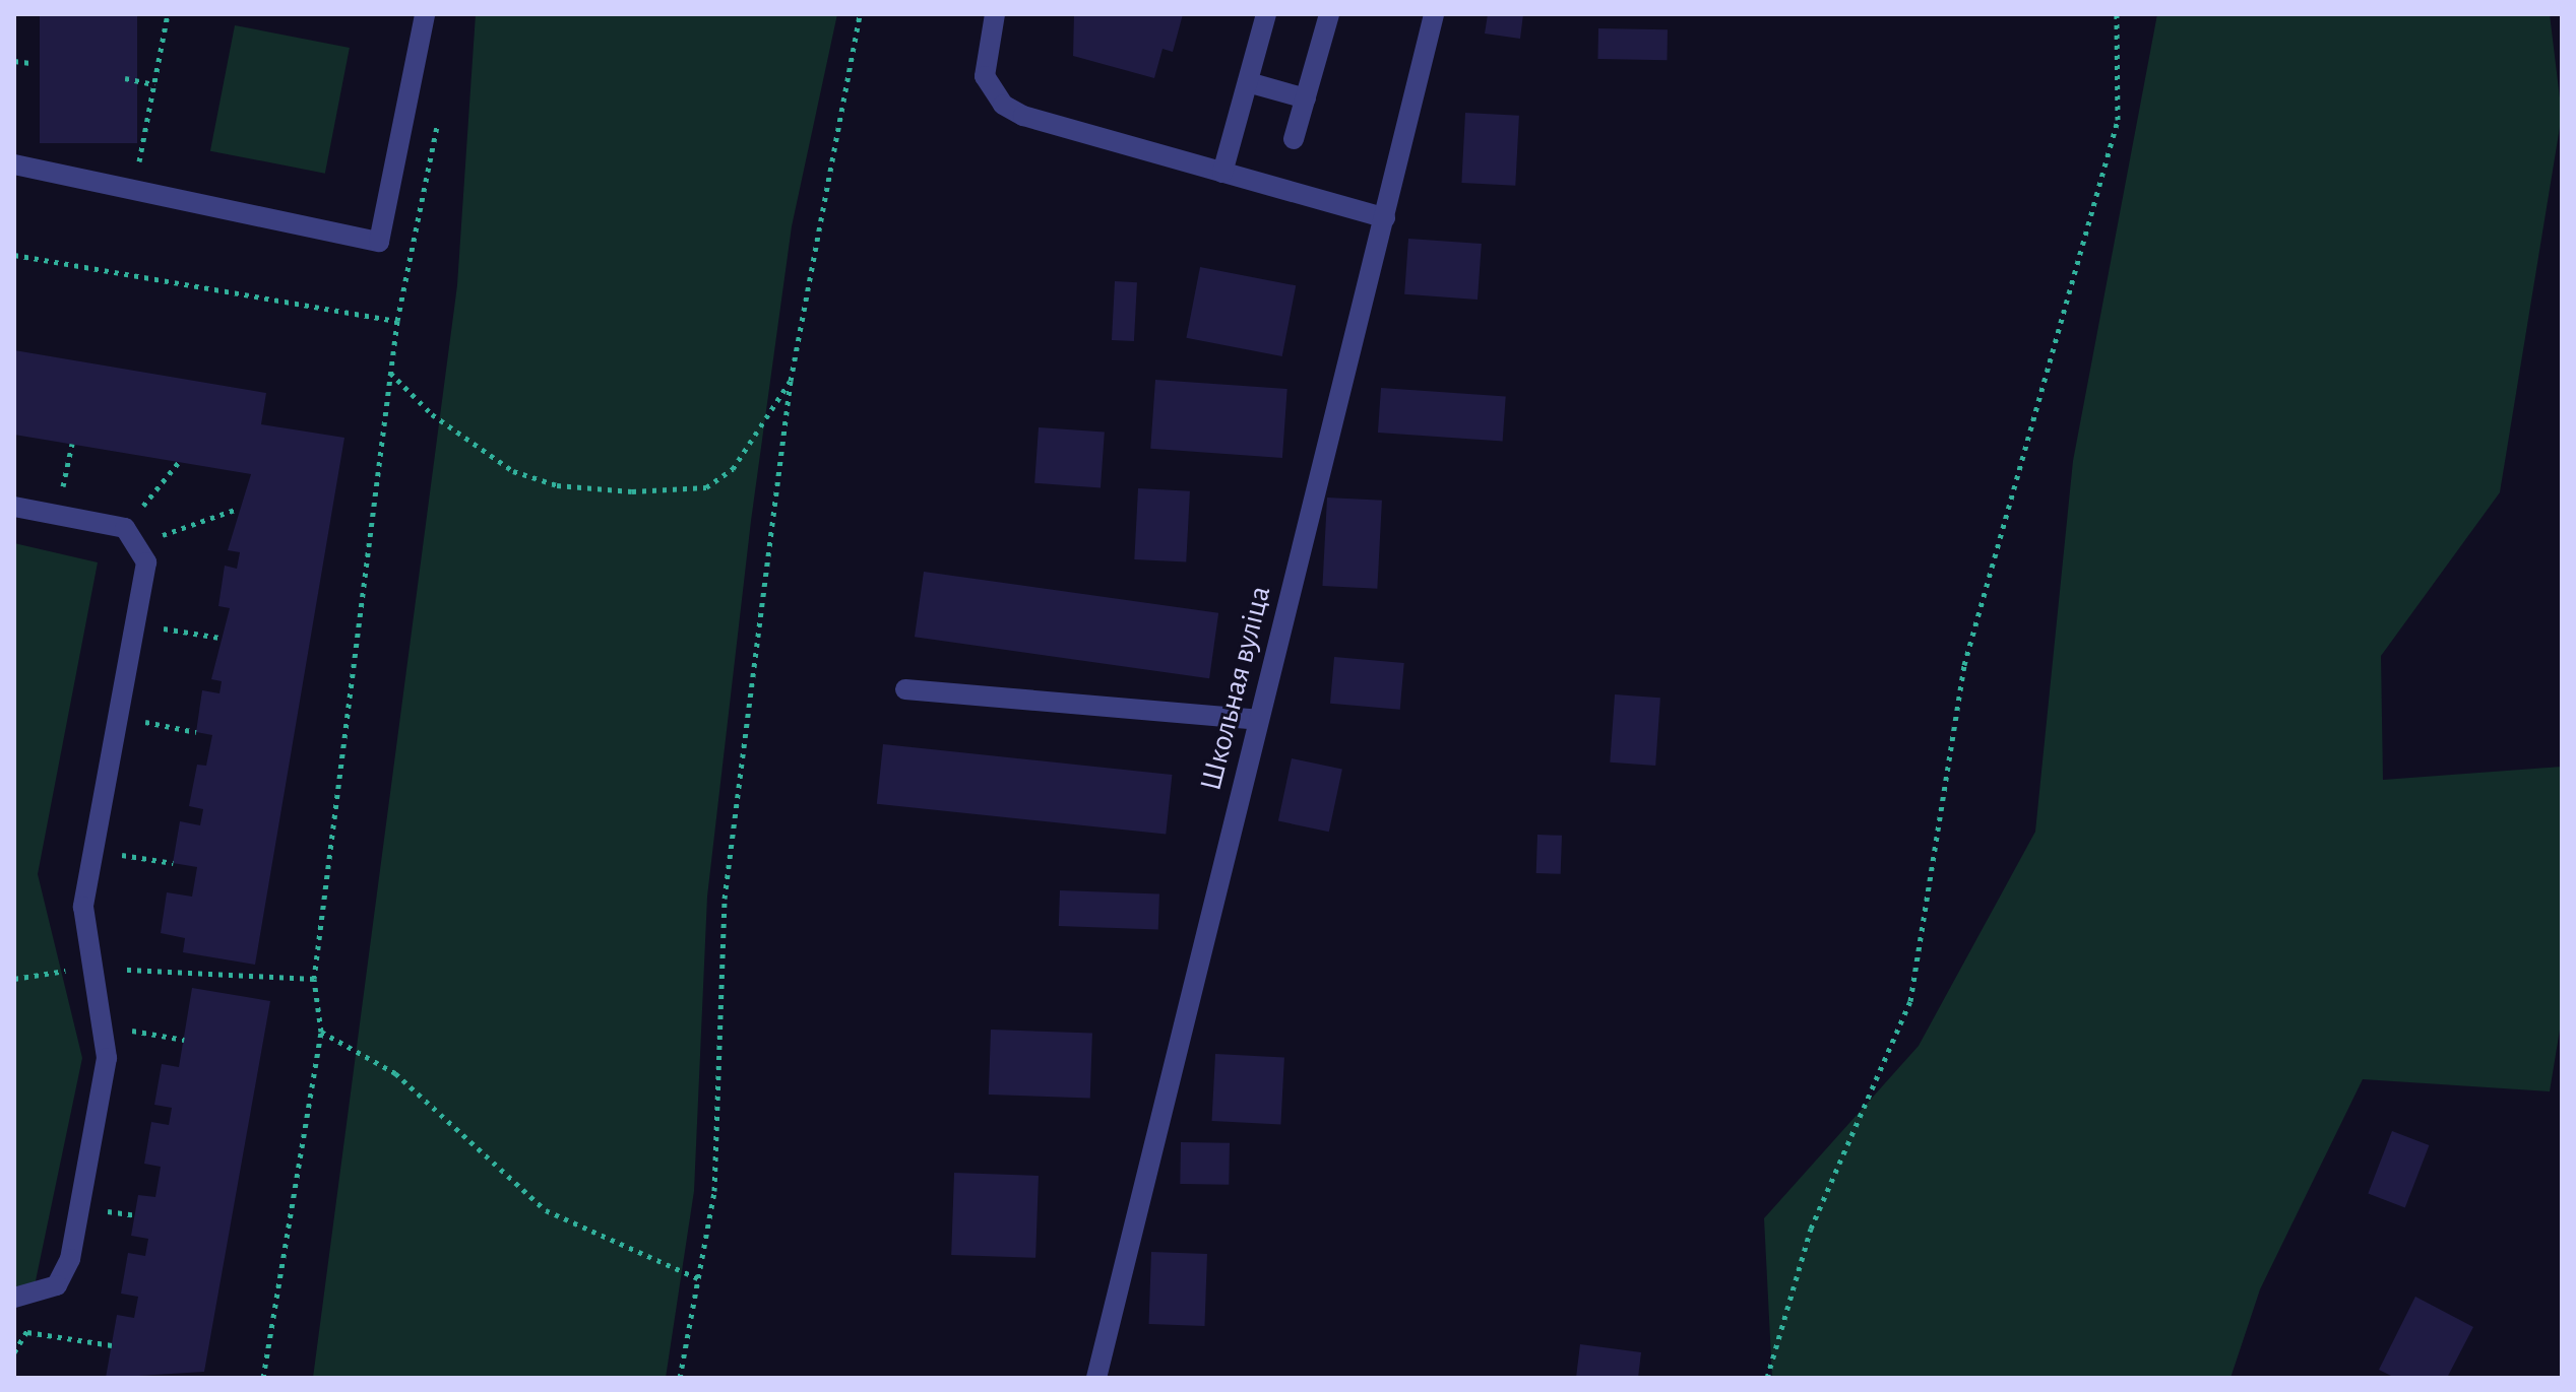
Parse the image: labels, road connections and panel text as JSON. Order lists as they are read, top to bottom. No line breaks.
{"streets":{"street":["Школьная вуліца"]}}
